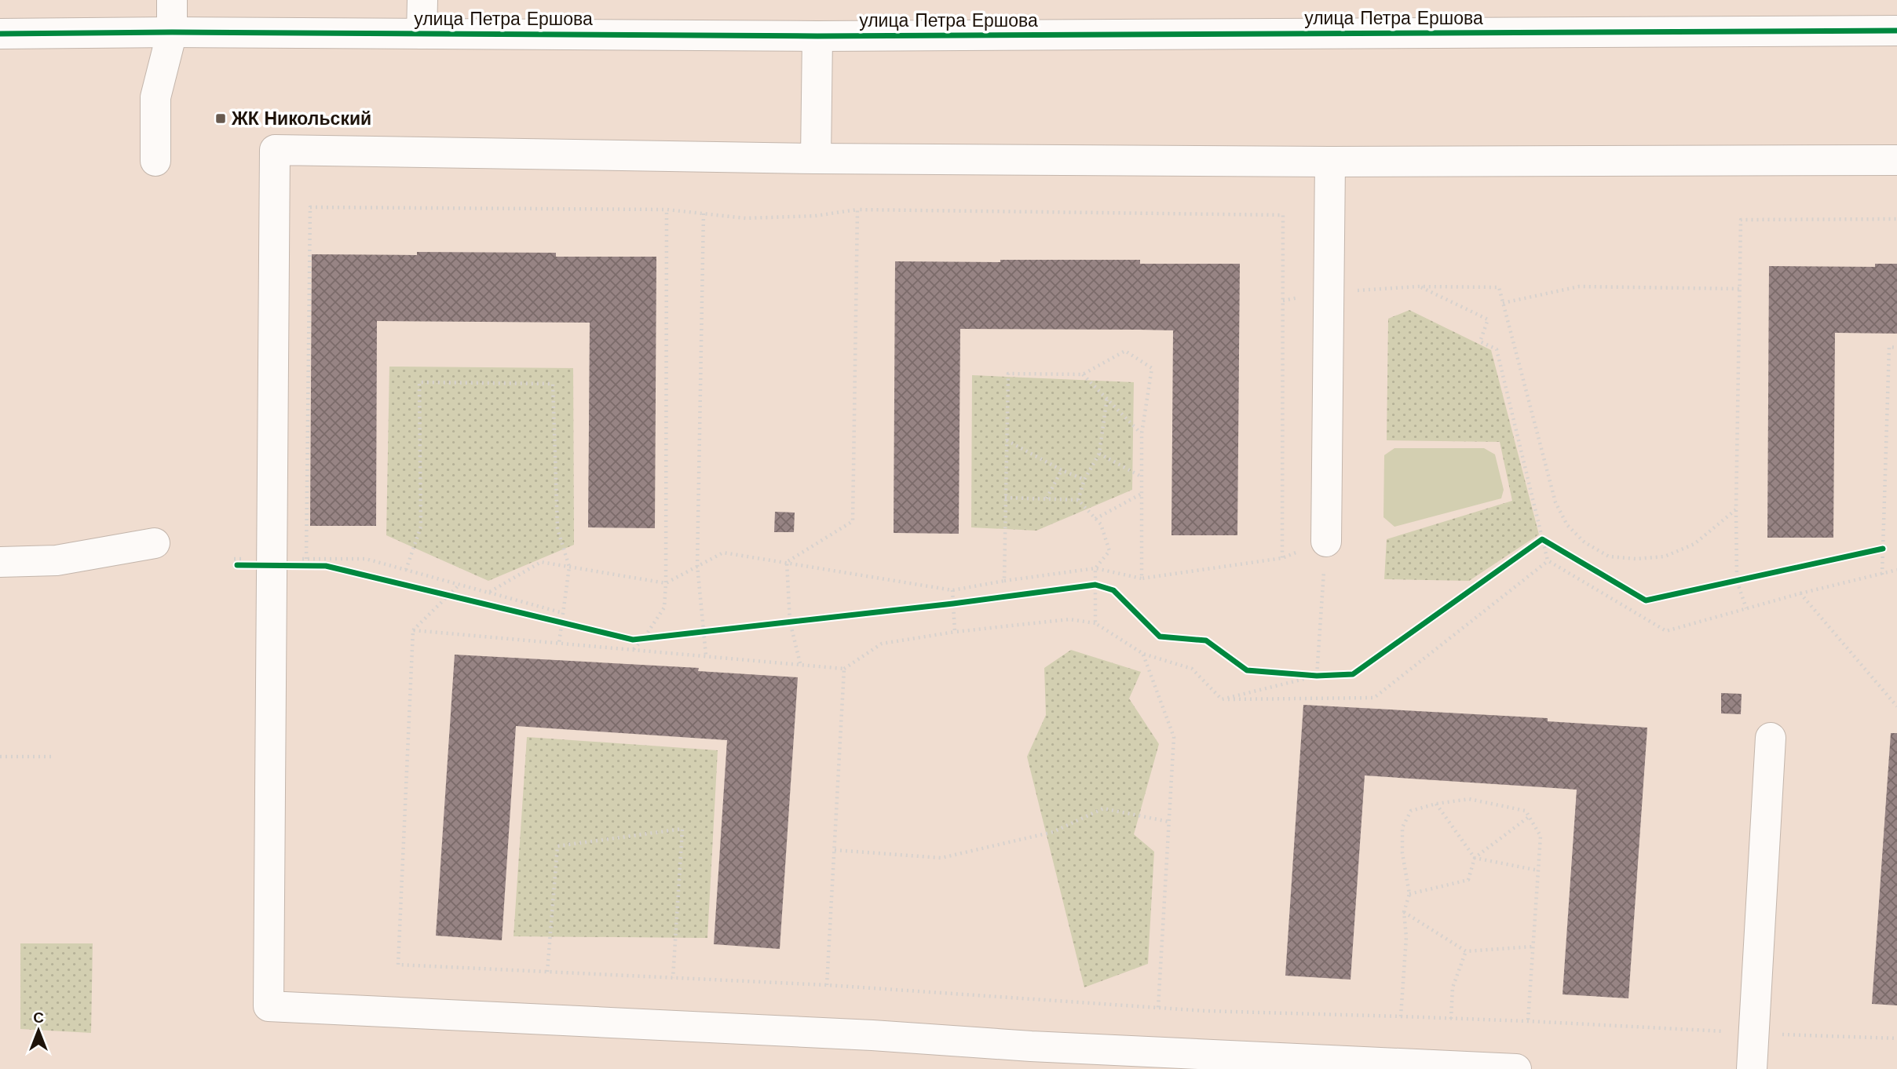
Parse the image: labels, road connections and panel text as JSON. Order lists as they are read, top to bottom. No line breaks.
{"streets":{"street":["улица Петра Ершова"]},"places":{"transit":["ЖК Никольский"]},"north":"top"}
